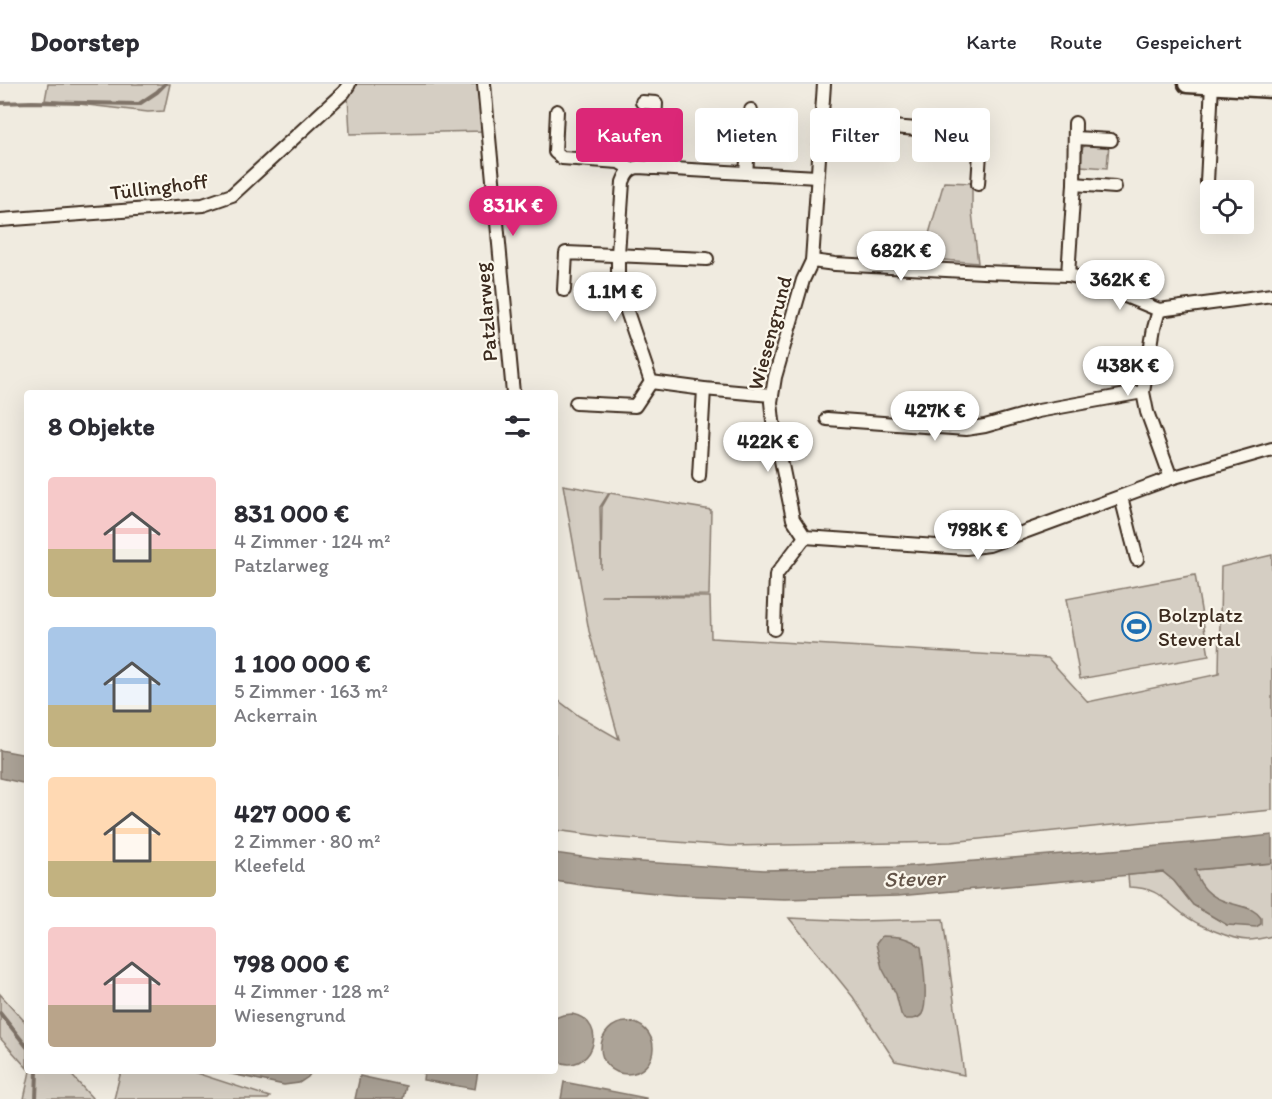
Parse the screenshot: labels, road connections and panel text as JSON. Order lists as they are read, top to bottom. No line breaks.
{"streets":{"street":["Tüllinghoff","Patzlarweg","Wiesengrund"]},"water":["Stever"],"places":{"sports":["Bolzplatz Stevertal"]},"page":{"header":"Doorstep","nav":["Karte","Route","Gespeichert"],"chip":["Kaufen","Mieten","Filter","Neu"],"price":["831K €","682K €","362K €","1.1M €","438K €","427K €","422K €","798K €"],"heading":"8 Objekte","list":[{"name":"831 000 €","note":"4 Zimmer · 124 m² · Patzlarweg"},{"name":"1 100 000 €","note":"5 Zimmer · 163 m² · Ackerrain"},{"name":"427 000 €","note":"2 Zimmer · 80 m² · Kleefeld"},{"name":"798 000 €","note":"4 Zimmer · 128 m² · Wiesengrund"}]}}
